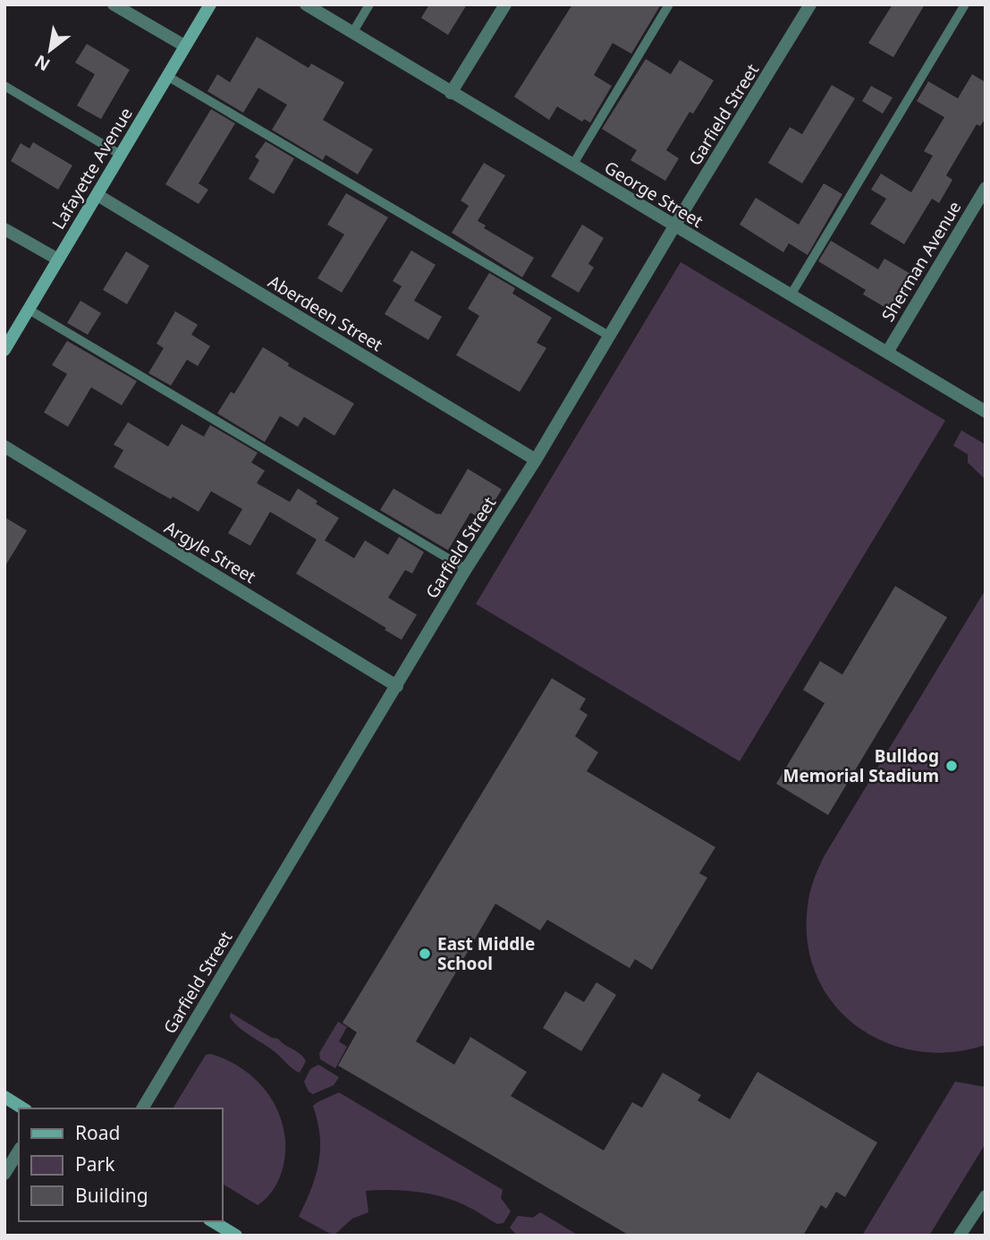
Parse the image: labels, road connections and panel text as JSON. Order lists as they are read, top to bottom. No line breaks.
{"streets":{"street":["Garfield Street","Lafayette Avenue","George Street","Sherman Avenue","Aberdeen Street","Argyle Street"]},"crossings":[["Garfield Street","George Street"],["Garfield Street","Aberdeen Street"],["Garfield Street","Argyle Street"],["Lafayette Avenue","Aberdeen Street"],["George Street","Sherman Avenue"]],"places":["Bulldog Memorial Stadium","East Middle School"],"legend":["Road","Park","Building"],"north":"bottom left"}
